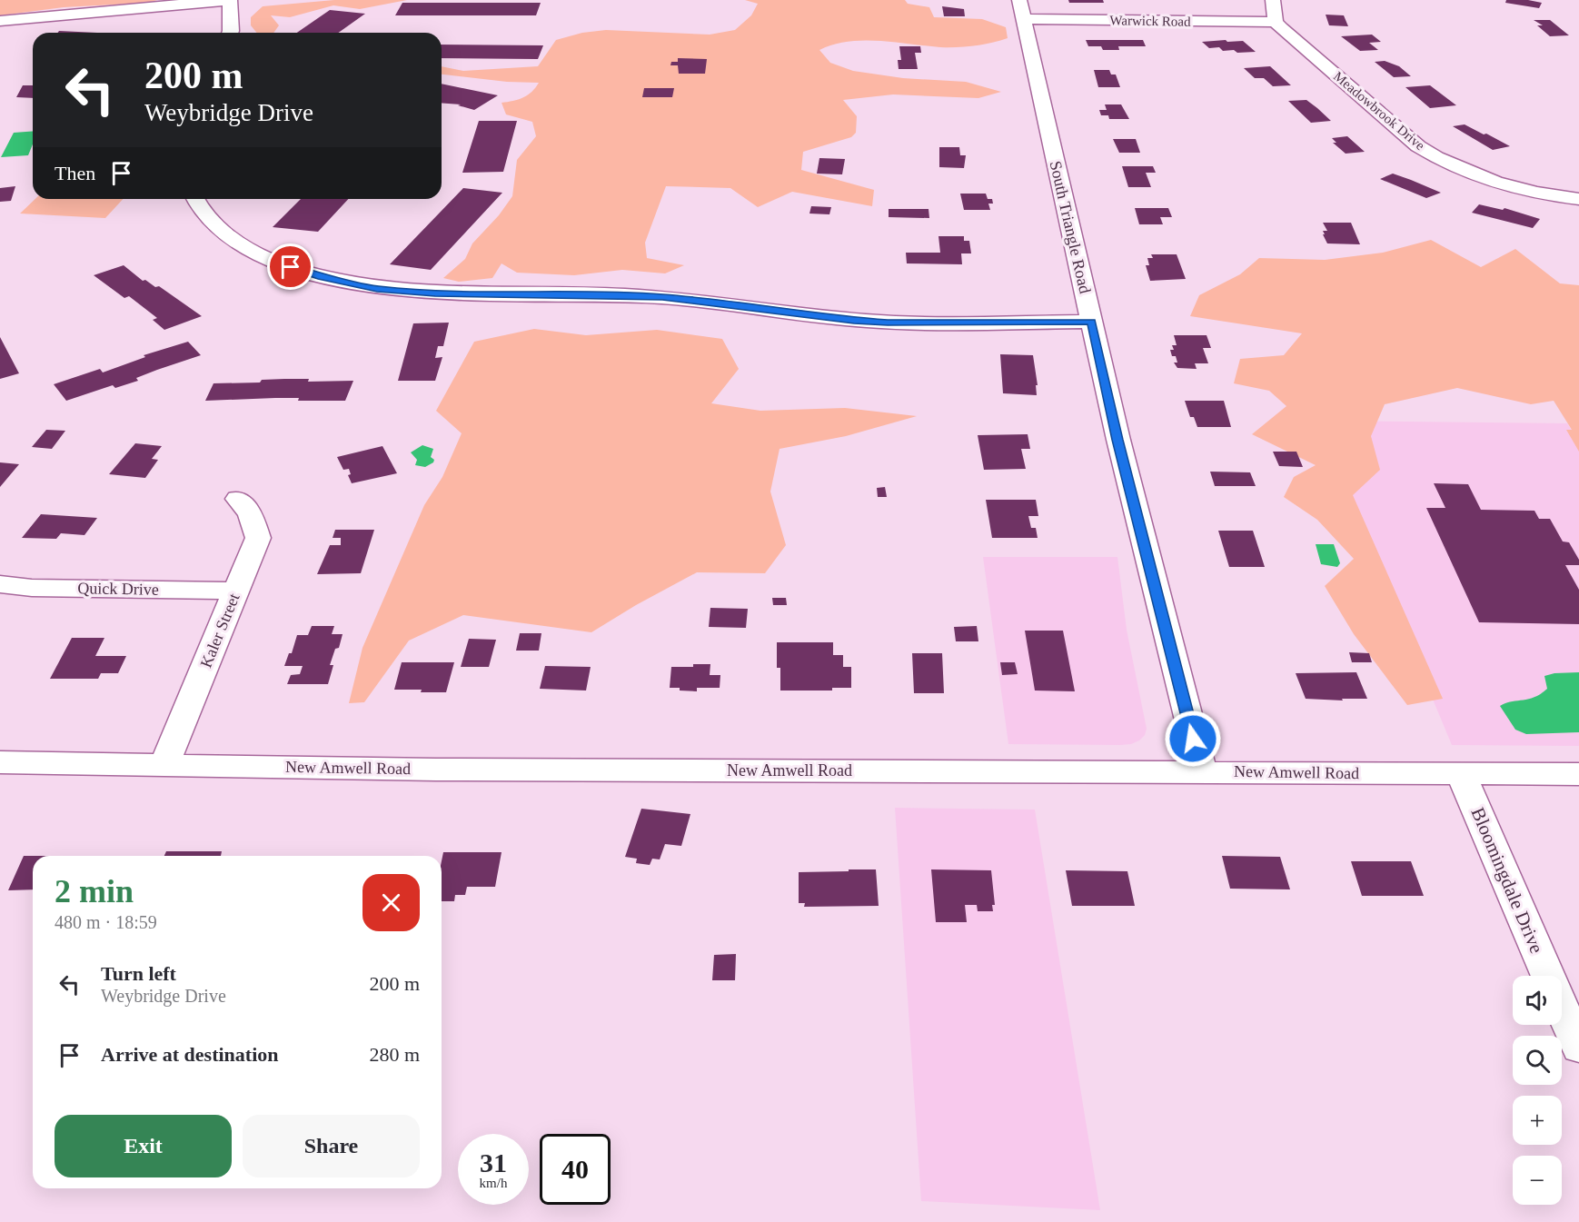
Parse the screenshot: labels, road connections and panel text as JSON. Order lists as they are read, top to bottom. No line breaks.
{"streets":{"street":["Warwick Road","Meadowbrook Drive","South Triangle Road","Quick Drive","Kaler Street","New Amwell Road","Bloomingdale Drive"]},"crossings":[["Warwick Road","Meadowbrook Drive"],["Warwick Road","South Triangle Road"],["South Triangle Road","New Amwell Road"],["Quick Drive","Kaler Street"],["Kaler Street","New Amwell Road"],["New Amwell Road","Bloomingdale Drive"]],"page":{"turn":["200 m","Weybridge Drive"],"then":"Then","heading":["2 min","480 m · 18:59"],"list":[{"name":"Turn left","note":"Weybridge Drive","value":"200 m"},{"name":"Arrive at destination","value":"280 m"}],"map_buttons":["+","−"],"buttons":["Exit","Share"],"speed":"31 km/h","limit":"40"}}
